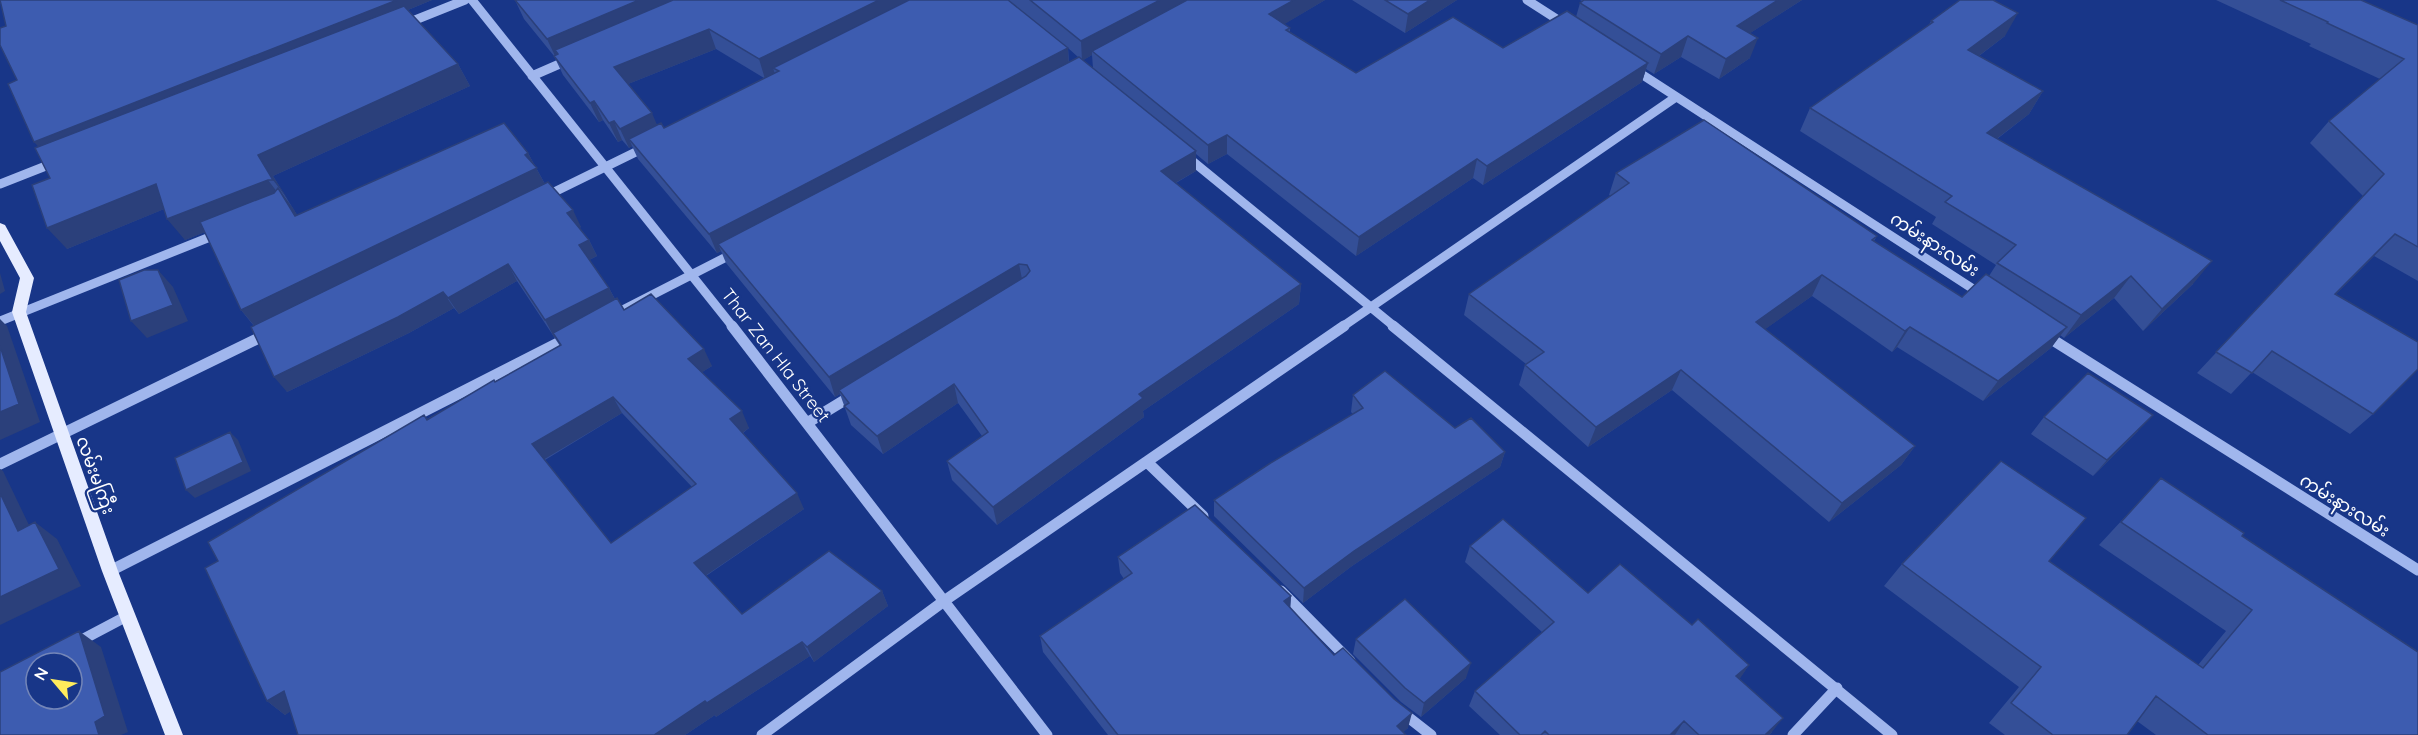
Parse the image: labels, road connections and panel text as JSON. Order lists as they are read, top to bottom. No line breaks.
{"streets":{"main road":["လမ်းမကြီး"],"street":["ကမ်းနားလမ်း","Thar Zan Hla Street"]},"north":"top left"}
